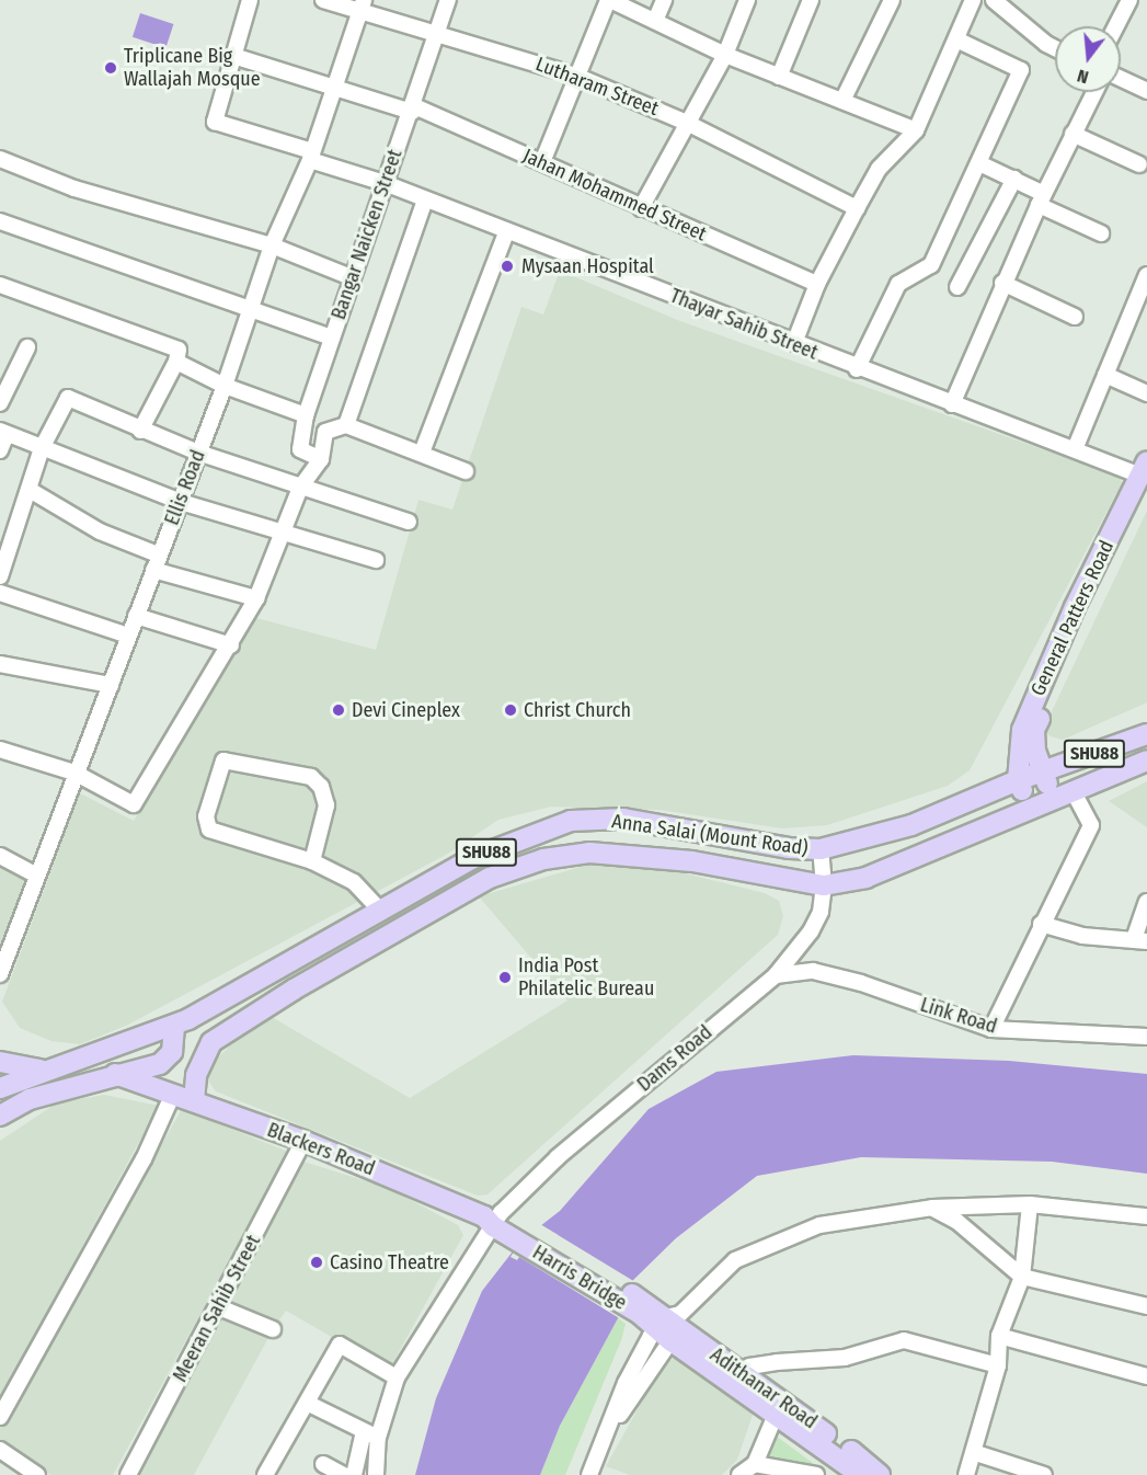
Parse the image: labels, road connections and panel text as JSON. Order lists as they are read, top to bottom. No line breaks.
{"streets":{"main road":["General Patters Road","SHU88","Anna Salai (Mount Road)","Blackers Road","Harris Bridge","Adithanar Road"],"street":["Lutharam Street","Jahan Mohammed Street","Bangar Naicken Street","Thayar Sahib Street","Ellis Road","Link Road","Dams Road","Meeran Sahib Street"]},"crossings":[["Lutharam Street","Bangar Naicken Street"],["Lutharam Street","Ellis Road"],["Jahan Mohammed Street","Bangar Naicken Street"],["Jahan Mohammed Street","Thayar Sahib Street"],["Jahan Mohammed Street","Ellis Road"],["Bangar Naicken Street","Thayar Sahib Street"],["Thayar Sahib Street","Ellis Road"],["Thayar Sahib Street","General Patters Road"],["General Patters Road","Anna Salai (Mount Road)"],["Anna Salai (Mount Road)","Dams Road"],["Link Road","Dams Road"],["Dams Road","Blackers Road"],["Blackers Road","Harris Bridge"],["Blackers Road","Meeran Sahib Street"],["Harris Bridge","Adithanar Road"]],"places":["Triplicane Big Wallajah Mosque","Mysaan Hospital","Devi Cineplex","Christ Church","India Post Philatelic Bureau","Casino Theatre"],"north":"bottom"}
